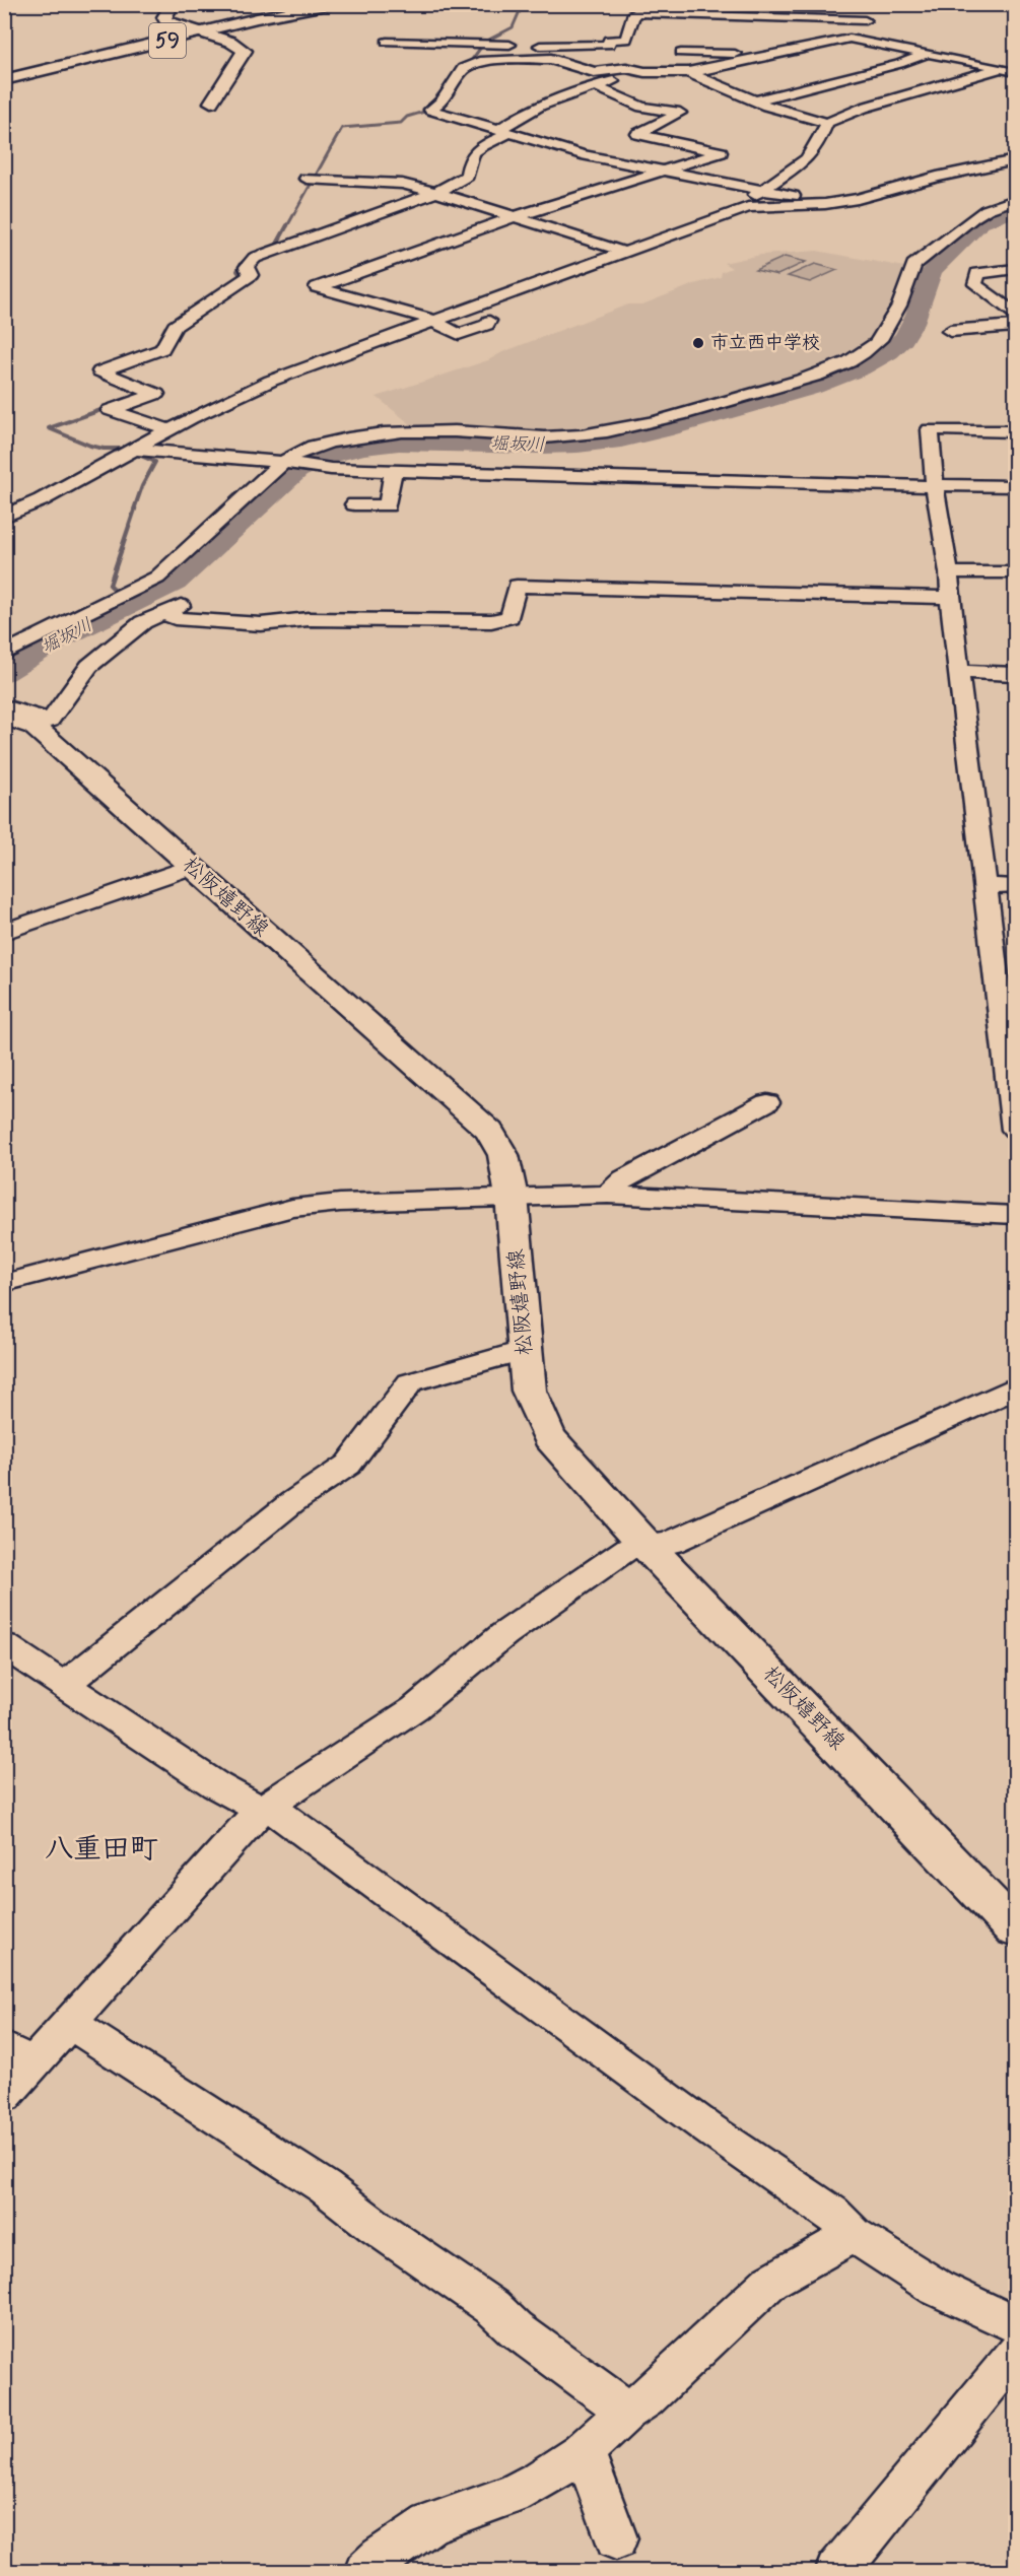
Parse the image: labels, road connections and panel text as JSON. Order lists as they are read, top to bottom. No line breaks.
{"streets":{"main road":["59","松阪嬉野線"]},"districts":["八重田町"],"water":["堀坂川"],"places":["市立西中学校"]}
